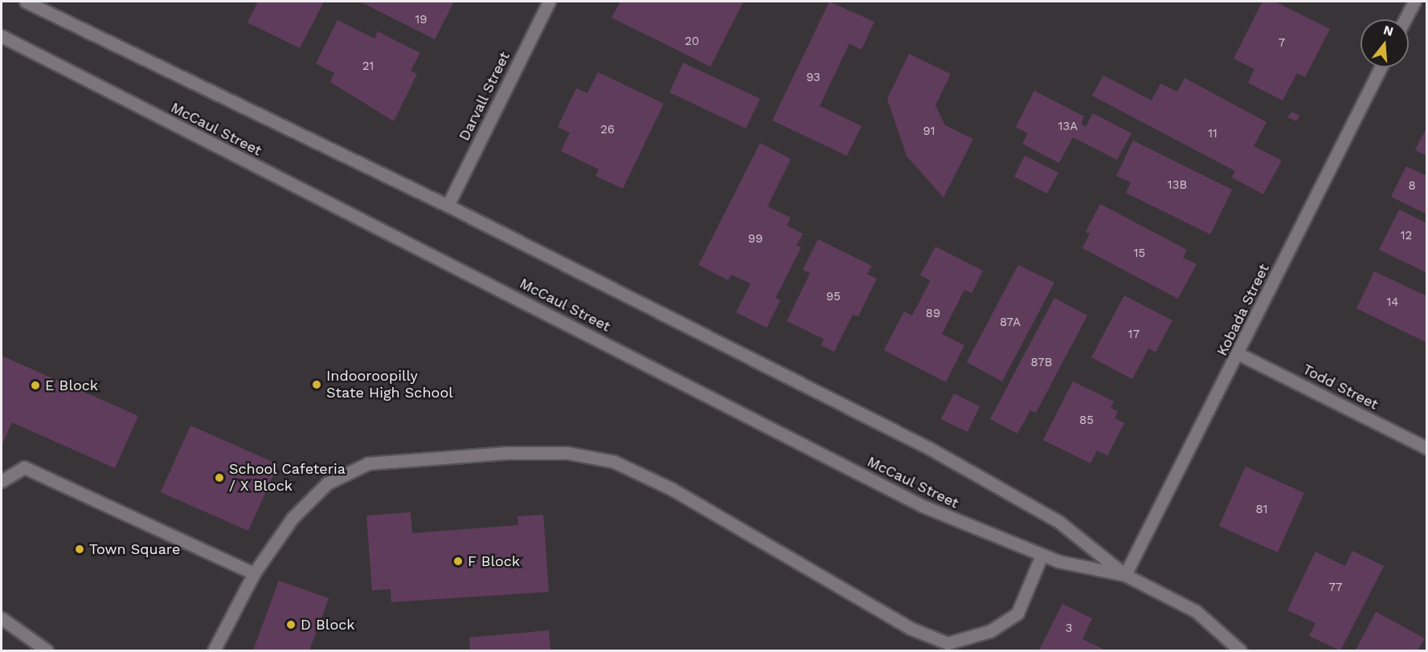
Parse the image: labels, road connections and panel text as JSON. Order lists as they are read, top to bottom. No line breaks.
{"streets":{"street":["Darvall Street","McCaul Street","Kobada Street","Todd Street"]},"crossings":[["Darvall Street","McCaul Street"],["McCaul Street","Kobada Street"],["Kobada Street","Todd Street"]],"places":["Indooroopilly State High School","E Block","School Cafeteria / X Block","Town Square","F Block","D Block"],"house_numbers":["19","20","7","21","93","13A","26","91","11","13B","8","12","99","15","95","14","89","87A","17","87B","85","81","77","3"],"north":"top"}
